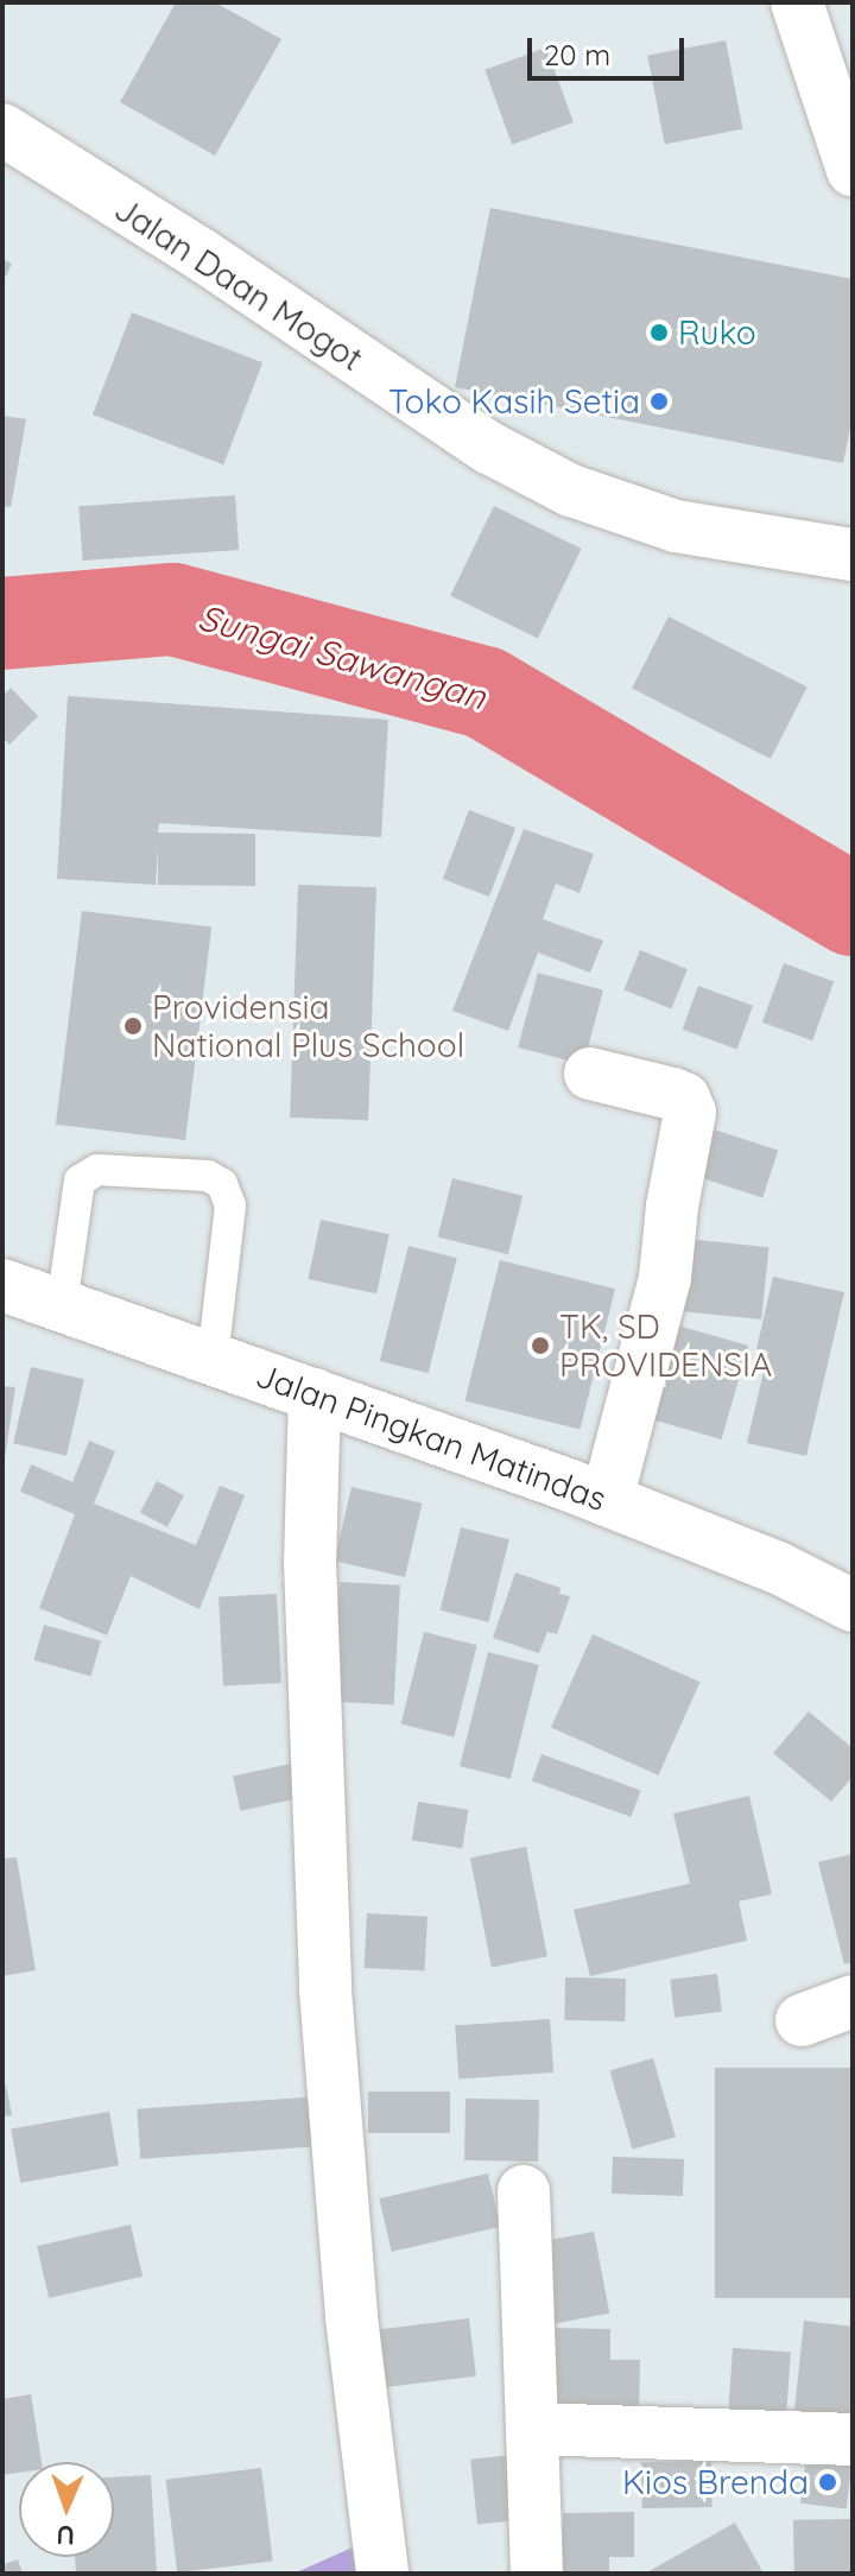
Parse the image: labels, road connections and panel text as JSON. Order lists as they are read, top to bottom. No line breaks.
{"streets":{"street":["Jalan Daan Mogot","Jalan Pingkan Matindas"]},"water":["Sungai Sawangan"],"places":["Ruko","Toko Kasih Setia","Providensia National Plus School","TK, SD PROVIDENSIA","Kios Brenda"],"scale_bar":"20 m","north":"bottom"}
